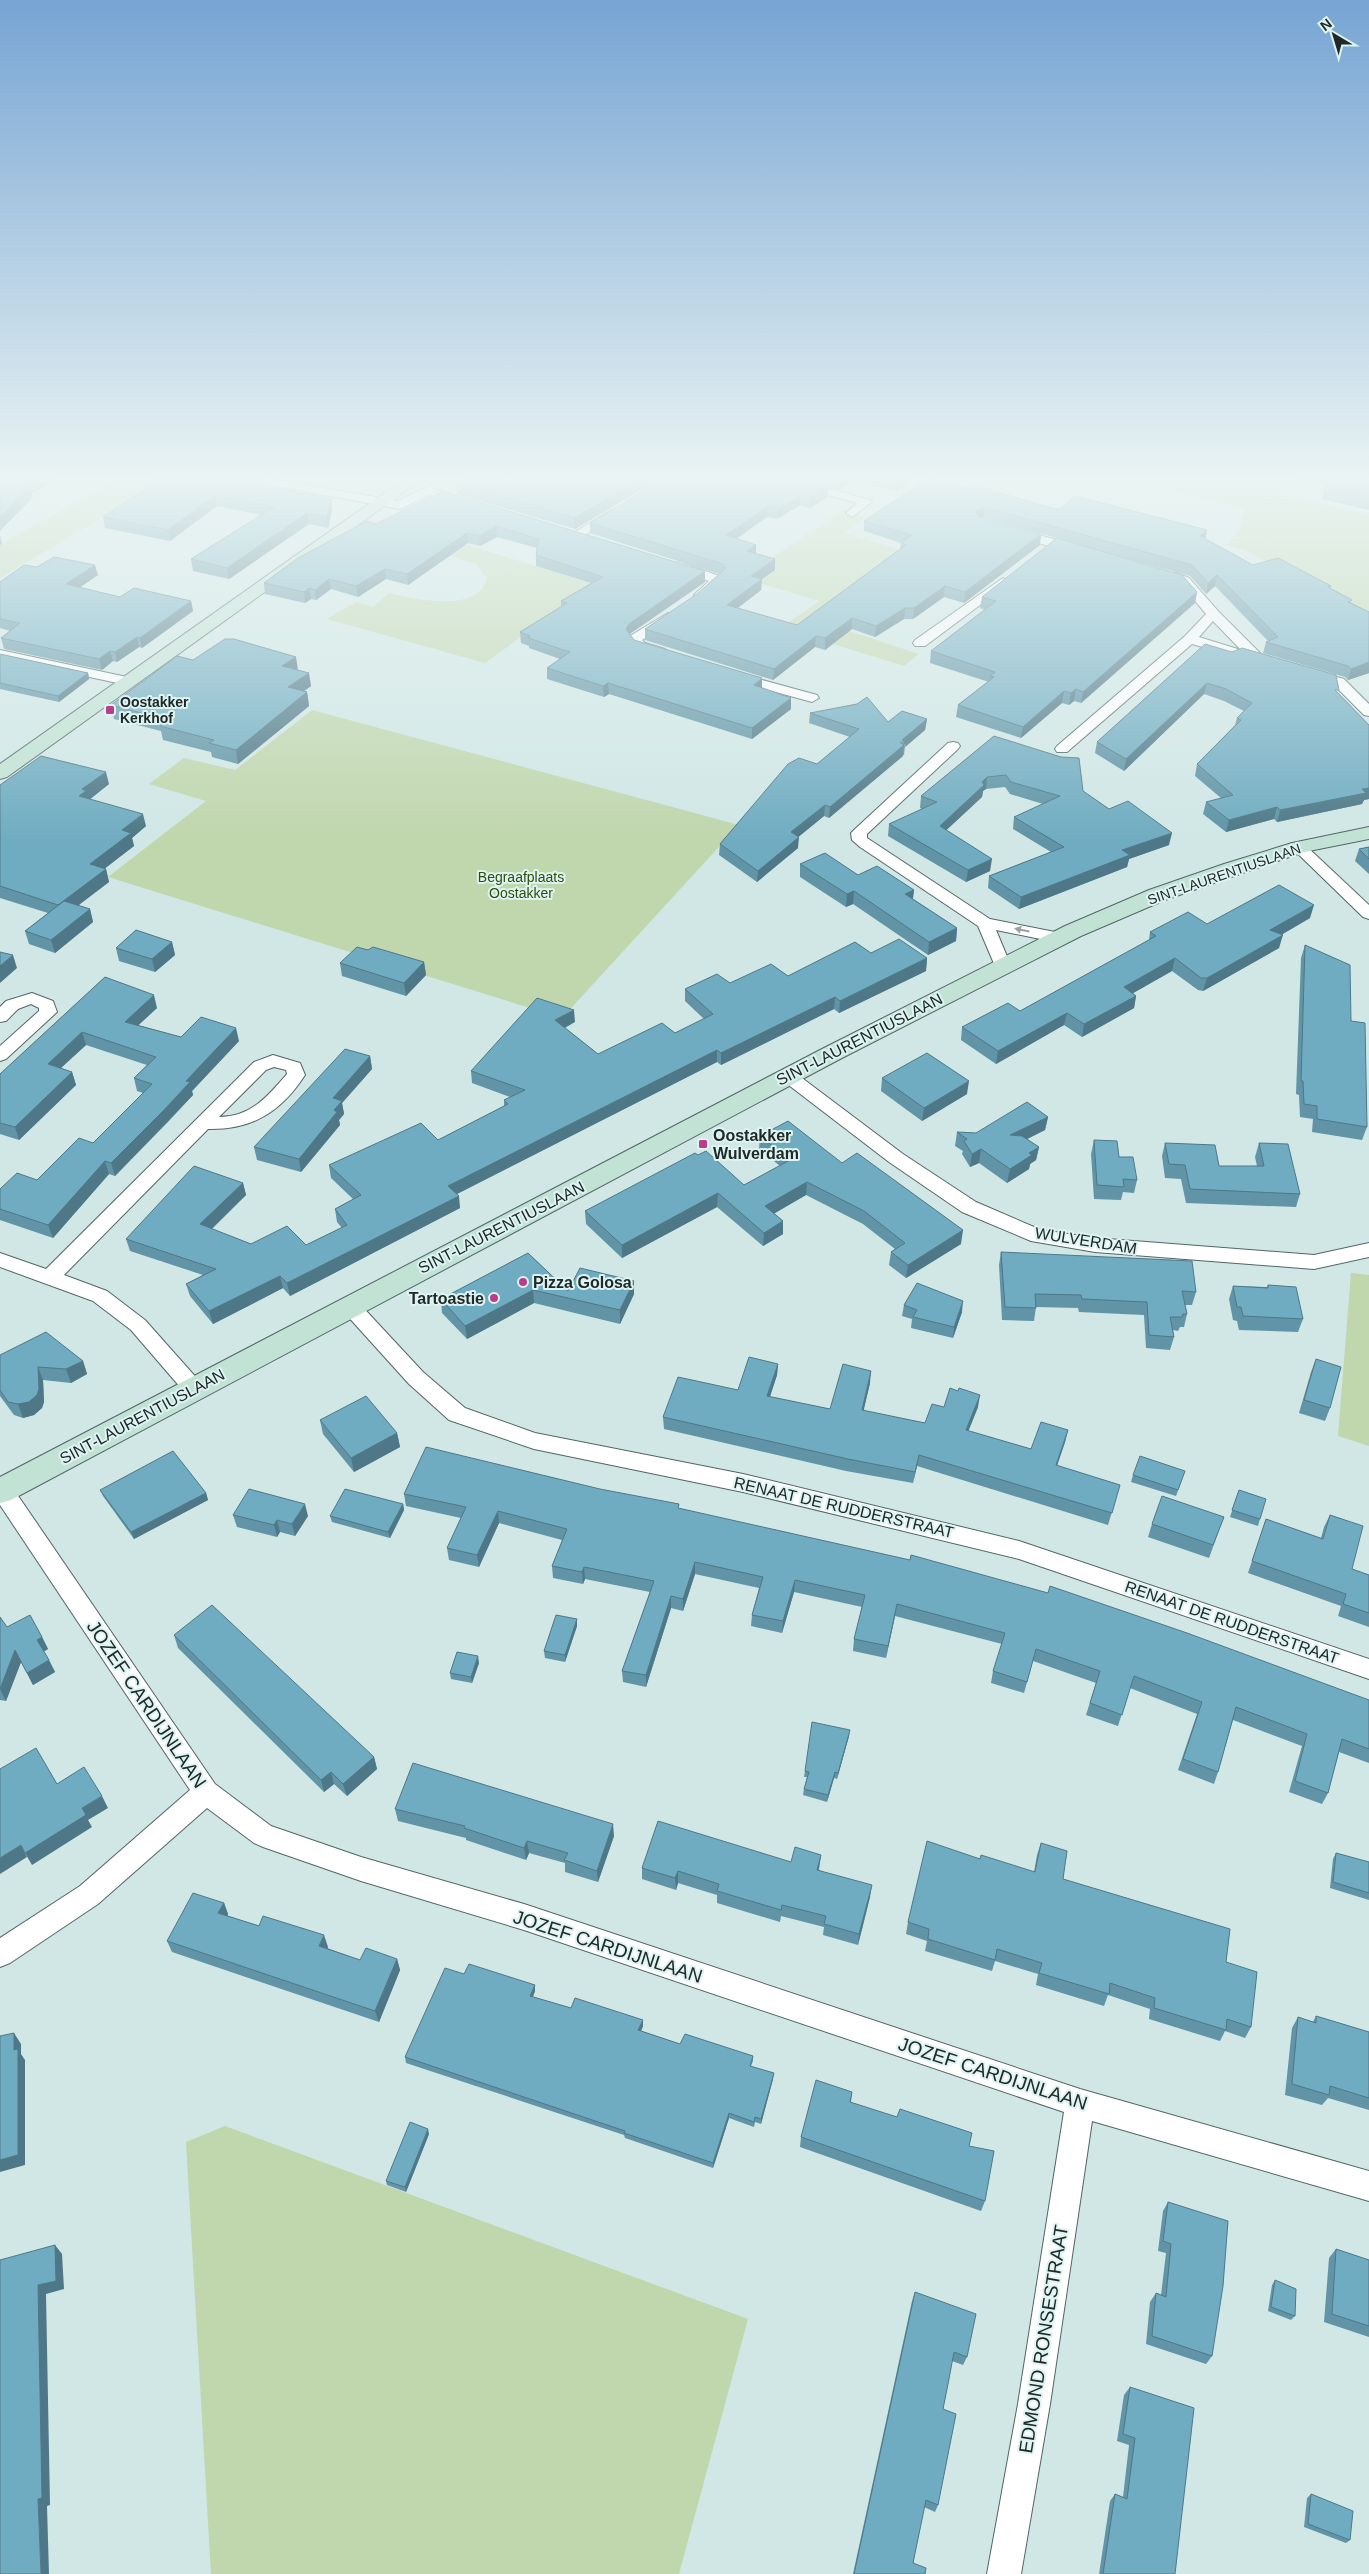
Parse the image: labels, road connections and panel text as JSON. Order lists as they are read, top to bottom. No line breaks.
{"streets":{"street":["SINT-LAURENTIUSLAAN","WULVERDAM","RENAAT DE RUDDERSTRAAT","JOZEF CARDIJNLAAN","EDMOND RONSESTRAAT"]},"crossings":[["SINT-LAURENTIUSLAAN","WULVERDAM"],["SINT-LAURENTIUSLAAN","RENAAT DE RUDDERSTRAAT"],["SINT-LAURENTIUSLAAN","JOZEF CARDIJNLAAN"],["JOZEF CARDIJNLAAN","EDMOND RONSESTRAAT"]],"parks":["Begraafplaats Oostakker"],"places":{"transit":["Oostakker Kerkhof","Oostakker Wulverdam"],"other":["Pizza Golosa","Tartoastie"]},"north":"top left"}
